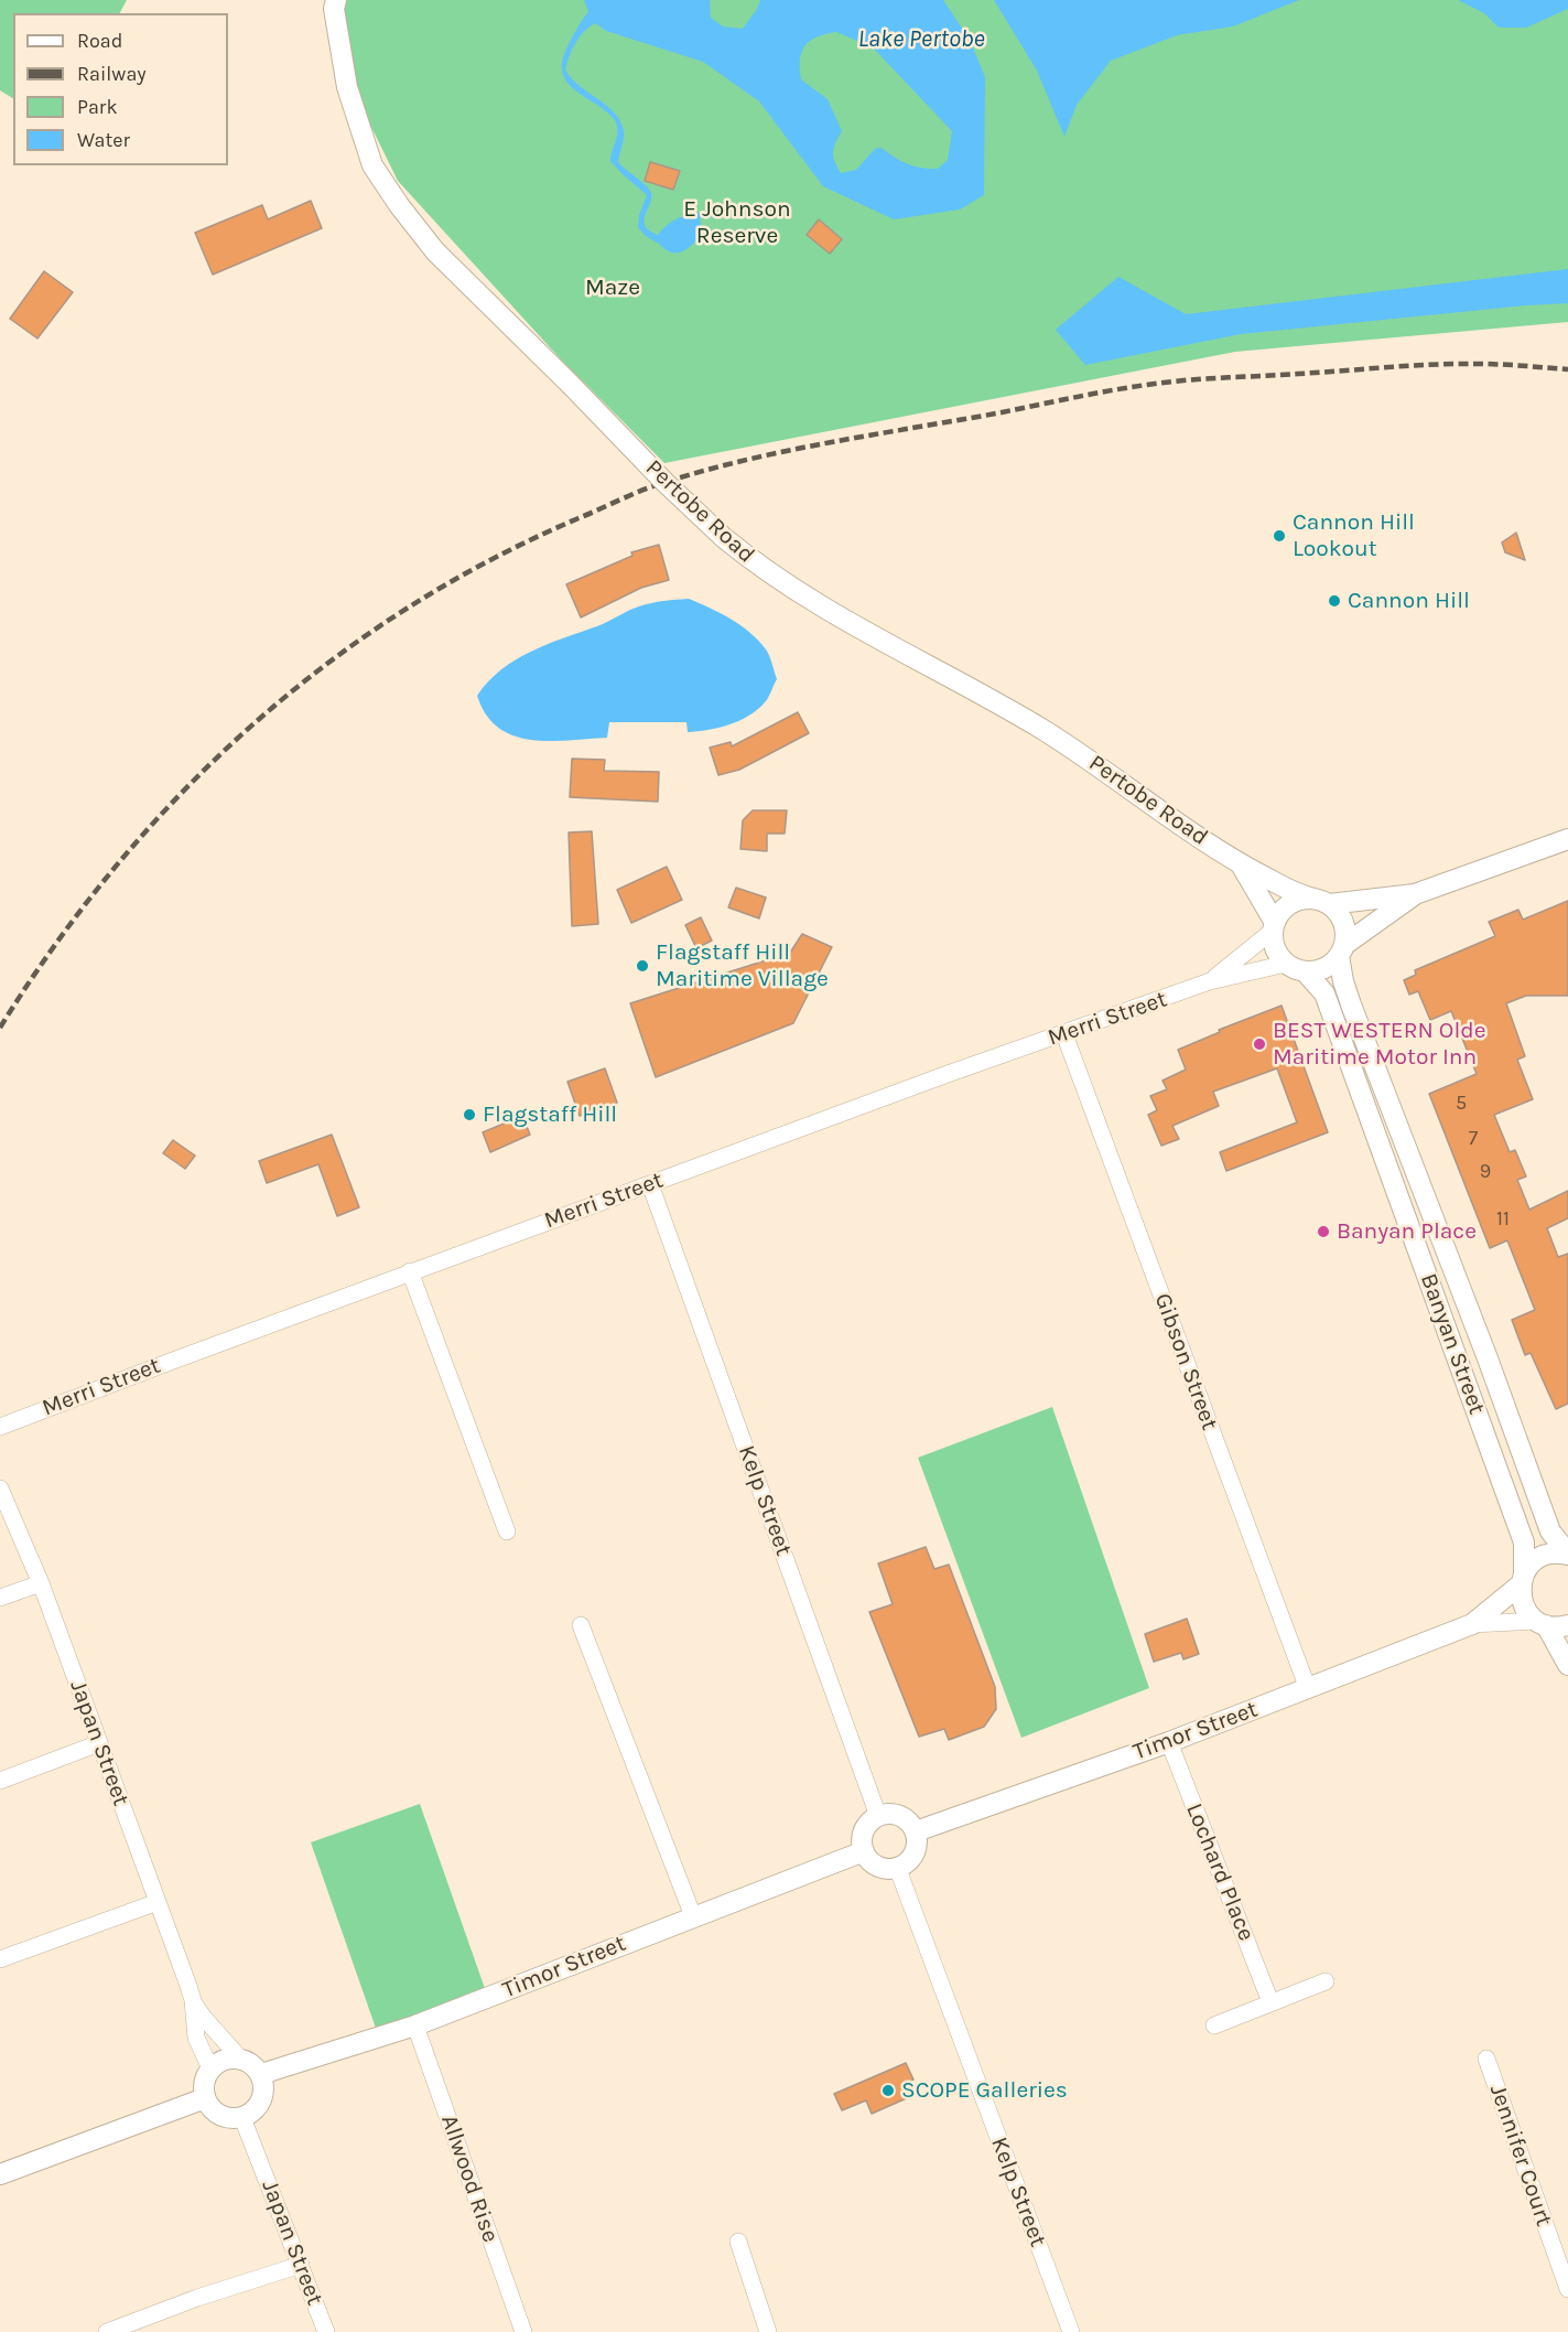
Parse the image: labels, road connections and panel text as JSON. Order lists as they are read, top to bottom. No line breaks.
{"streets":{"street":["Pertobe Road","Merri Street","Banyan Street","Gibson Street","Kelp Street","Timor Street","Japan Street","Lochard Place","Jennifer Court","Allwood Rise"]},"crossings":[["Pertobe Road","Merri Street"],["Pertobe Road","Banyan Street"],["Merri Street","Banyan Street"],["Merri Street","Gibson Street"],["Merri Street","Kelp Street"],["Banyan Street","Timor Street"],["Gibson Street","Timor Street"],["Kelp Street","Timor Street"],["Timor Street","Japan Street"],["Timor Street","Lochard Place"],["Timor Street","Allwood Rise"]],"water":["Lake Pertobe"],"parks":["E Johnson Reserve","Maze"],"places":["Cannon Hill Lookout","Cannon Hill","Flagstaff Hill Maritime Village","BEST WESTERN Olde Maritime Motor Inn","Flagstaff Hill","Banyan Place","SCOPE Galleries"],"house_numbers":["5","7","9","11"],"legend":["Road","Railway","Park","Water"]}
